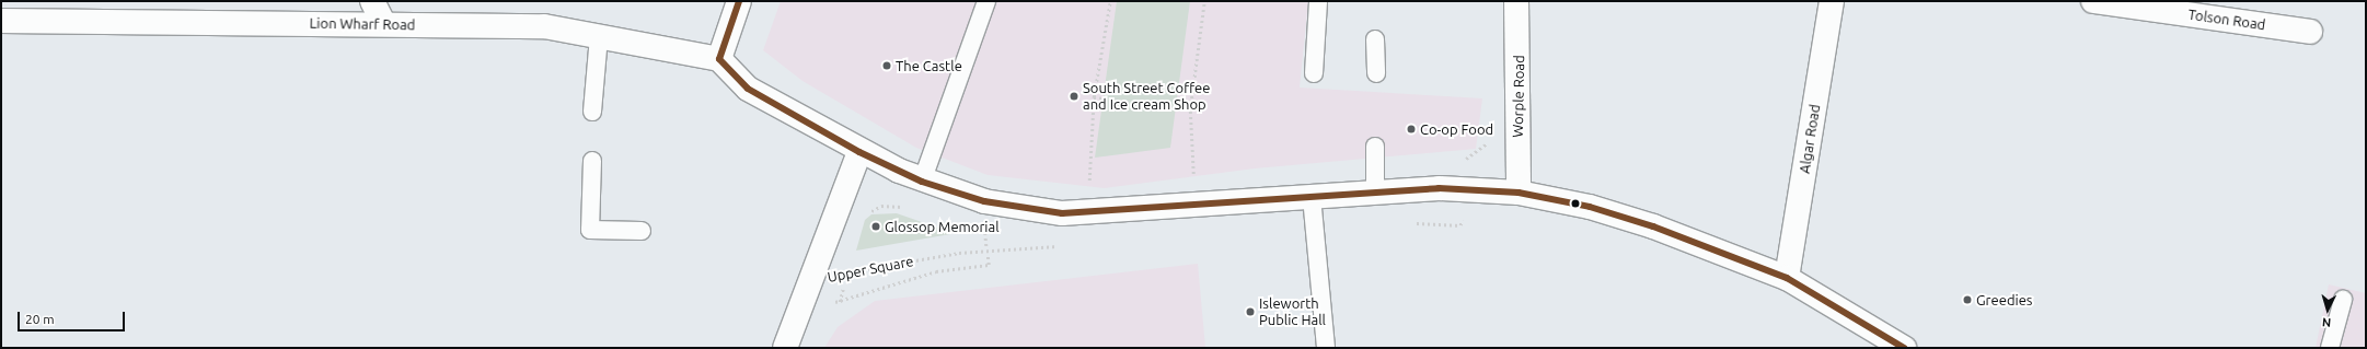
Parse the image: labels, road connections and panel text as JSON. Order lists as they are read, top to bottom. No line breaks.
{"streets":{"street":["Tolson Road","Lion Wharf Road","Worple Road","Algar Road","Upper Square"]},"places":["The Castle","South Street Coffee and Ice cream Shop","Co-op Food","Glossop Memorial","Greedies","Isleworth Public Hall"],"scale_bar":"20 m","north":"bottom"}
